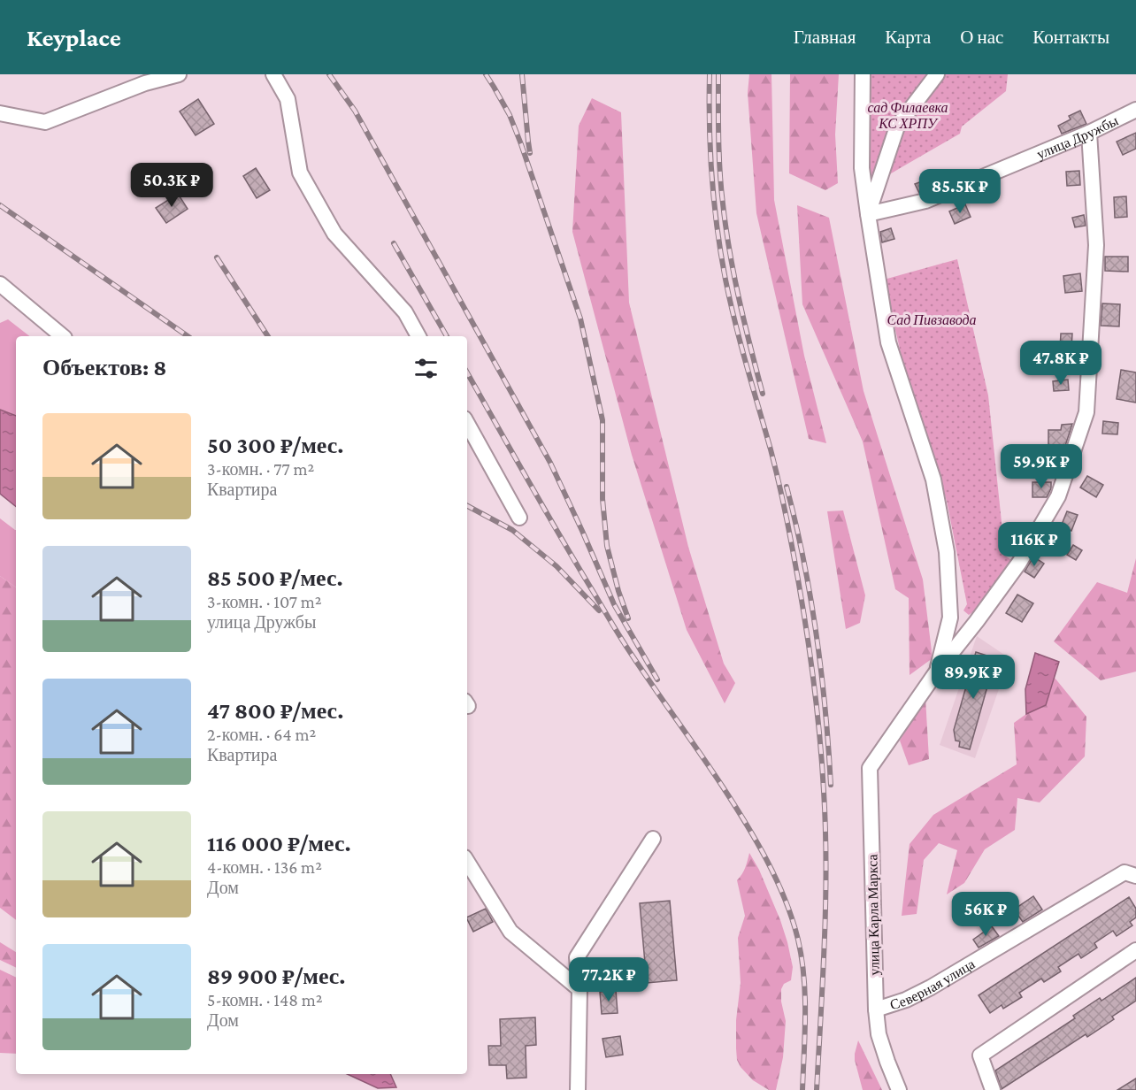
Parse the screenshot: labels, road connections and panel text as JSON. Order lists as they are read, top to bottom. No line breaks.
{"streets":{"street":["улица Дружбы","улица Карла Маркса","Северная улица"]},"crossings":[["улица Карла Маркса","Северная улица"]],"parks":["сад Филаевка КС ХРПУ","Сад Пивзавода"],"page":{"header":"Keyplace","nav":["Главная","Карта","О нас","Контакты"],"price":["50.3K ₽","85.5K ₽","47.8K ₽","59.9K ₽","116K ₽","89.9K ₽","56K ₽","77.2K ₽"],"heading":"Объектов: 8","list":[{"name":"50 300 ₽/мес.","note":"3-комн. · 77 m² · Квартира"},{"name":"85 500 ₽/мес.","note":"3-комн. · 107 m² · улица Дружбы"},{"name":"47 800 ₽/мес.","note":"2-комн. · 64 m² · Квартира"},{"name":"116 000 ₽/мес.","note":"4-комн. · 136 m² · Дом"},{"name":"89 900 ₽/мес.","note":"5-комн. · 148 m² · Дом"}]}}
